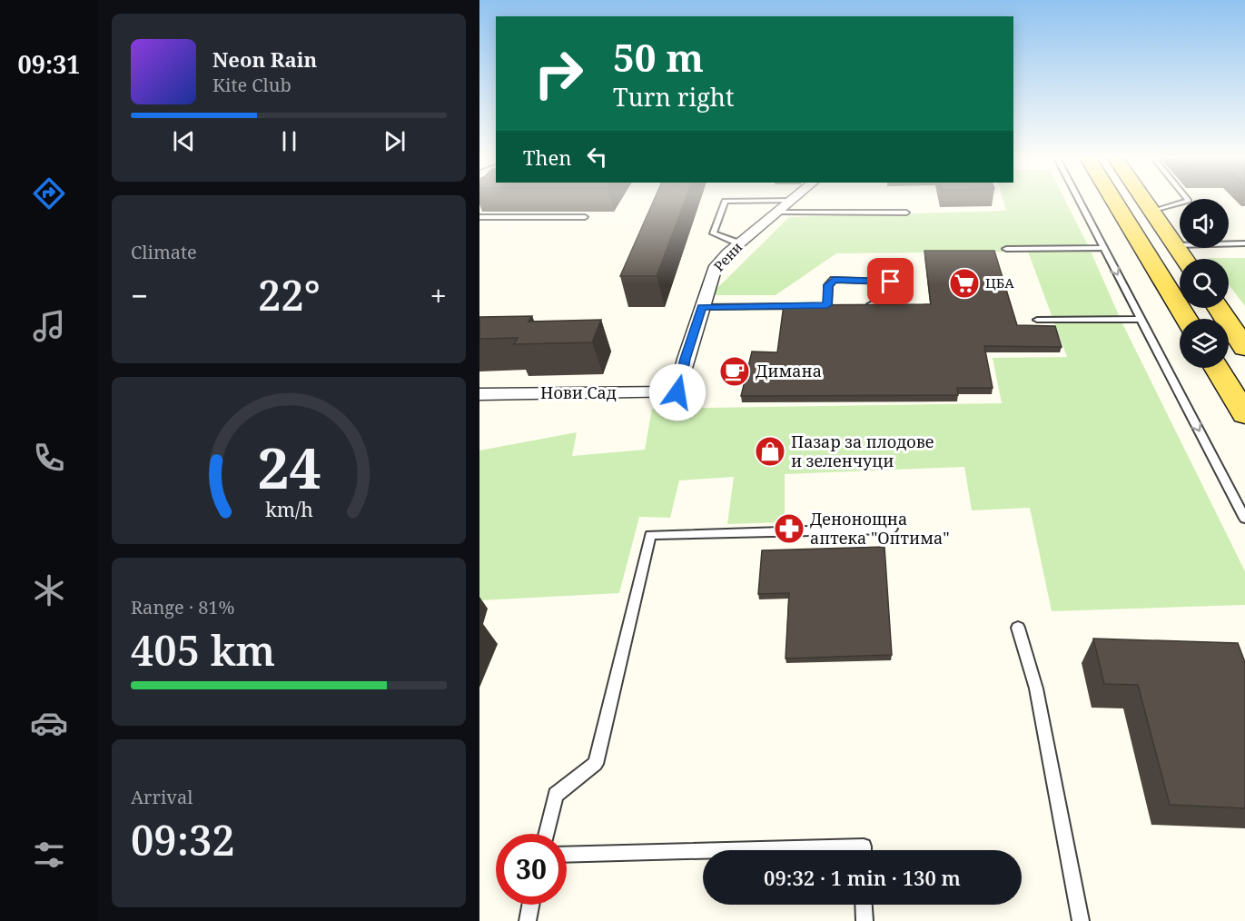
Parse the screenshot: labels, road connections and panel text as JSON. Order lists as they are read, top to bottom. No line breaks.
{"streets":{"street":["Рени","Нови Сад"]},"crossings":[["Рени","Нови Сад"]],"places":{"supermarket":["ЦБА"],"cafe":["Димана"],"shop":["Пазар за плодове и зеленчуци"],"pharmacy":["Денонощна аптека \"Оптима\""]},"page":{"tabs":"09:31","turn":["50 m","Turn right"],"song":["Neon Rain","Kite Club"],"then":"Then","tile":["Climate",["Range · 81%","405 km"],["Arrival","09:32"]],"heat":["−","22°","+"],"limit":"30","trip":"09:32 · 1 min · 130 m","gauge":["24","km/h"]}}
